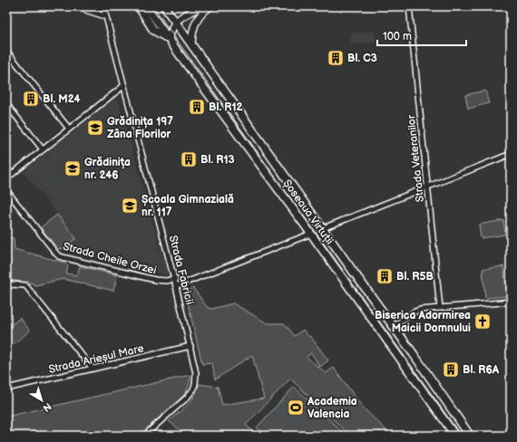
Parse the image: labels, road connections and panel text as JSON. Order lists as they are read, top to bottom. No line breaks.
{"streets":{"main road":["Șoseaua Virtuții"],"street":["Strada Veteranilor","Strada Cheile Orzei","Strada Fabricii","Strada Arieșul Mare"]},"crossings":[["Strada Cheile Orzei","Strada Fabricii"],["Strada Fabricii","Strada Arieșul Mare"]],"places":{"building":["Bl. C3","Bl. M24","Bl. R12","Bl. R13","Bl. R5B","Bl. R6A"],"school or university":["Grădinița 197 Zâna Florilor","Grădinița nr. 246","Școala Gimnazială nr. 117"],"church":["Biserica Adormirea Maicii Domnului"],"sports":["Academia Valencia"]},"scale_bar":"100 m","north":"bottom right"}
